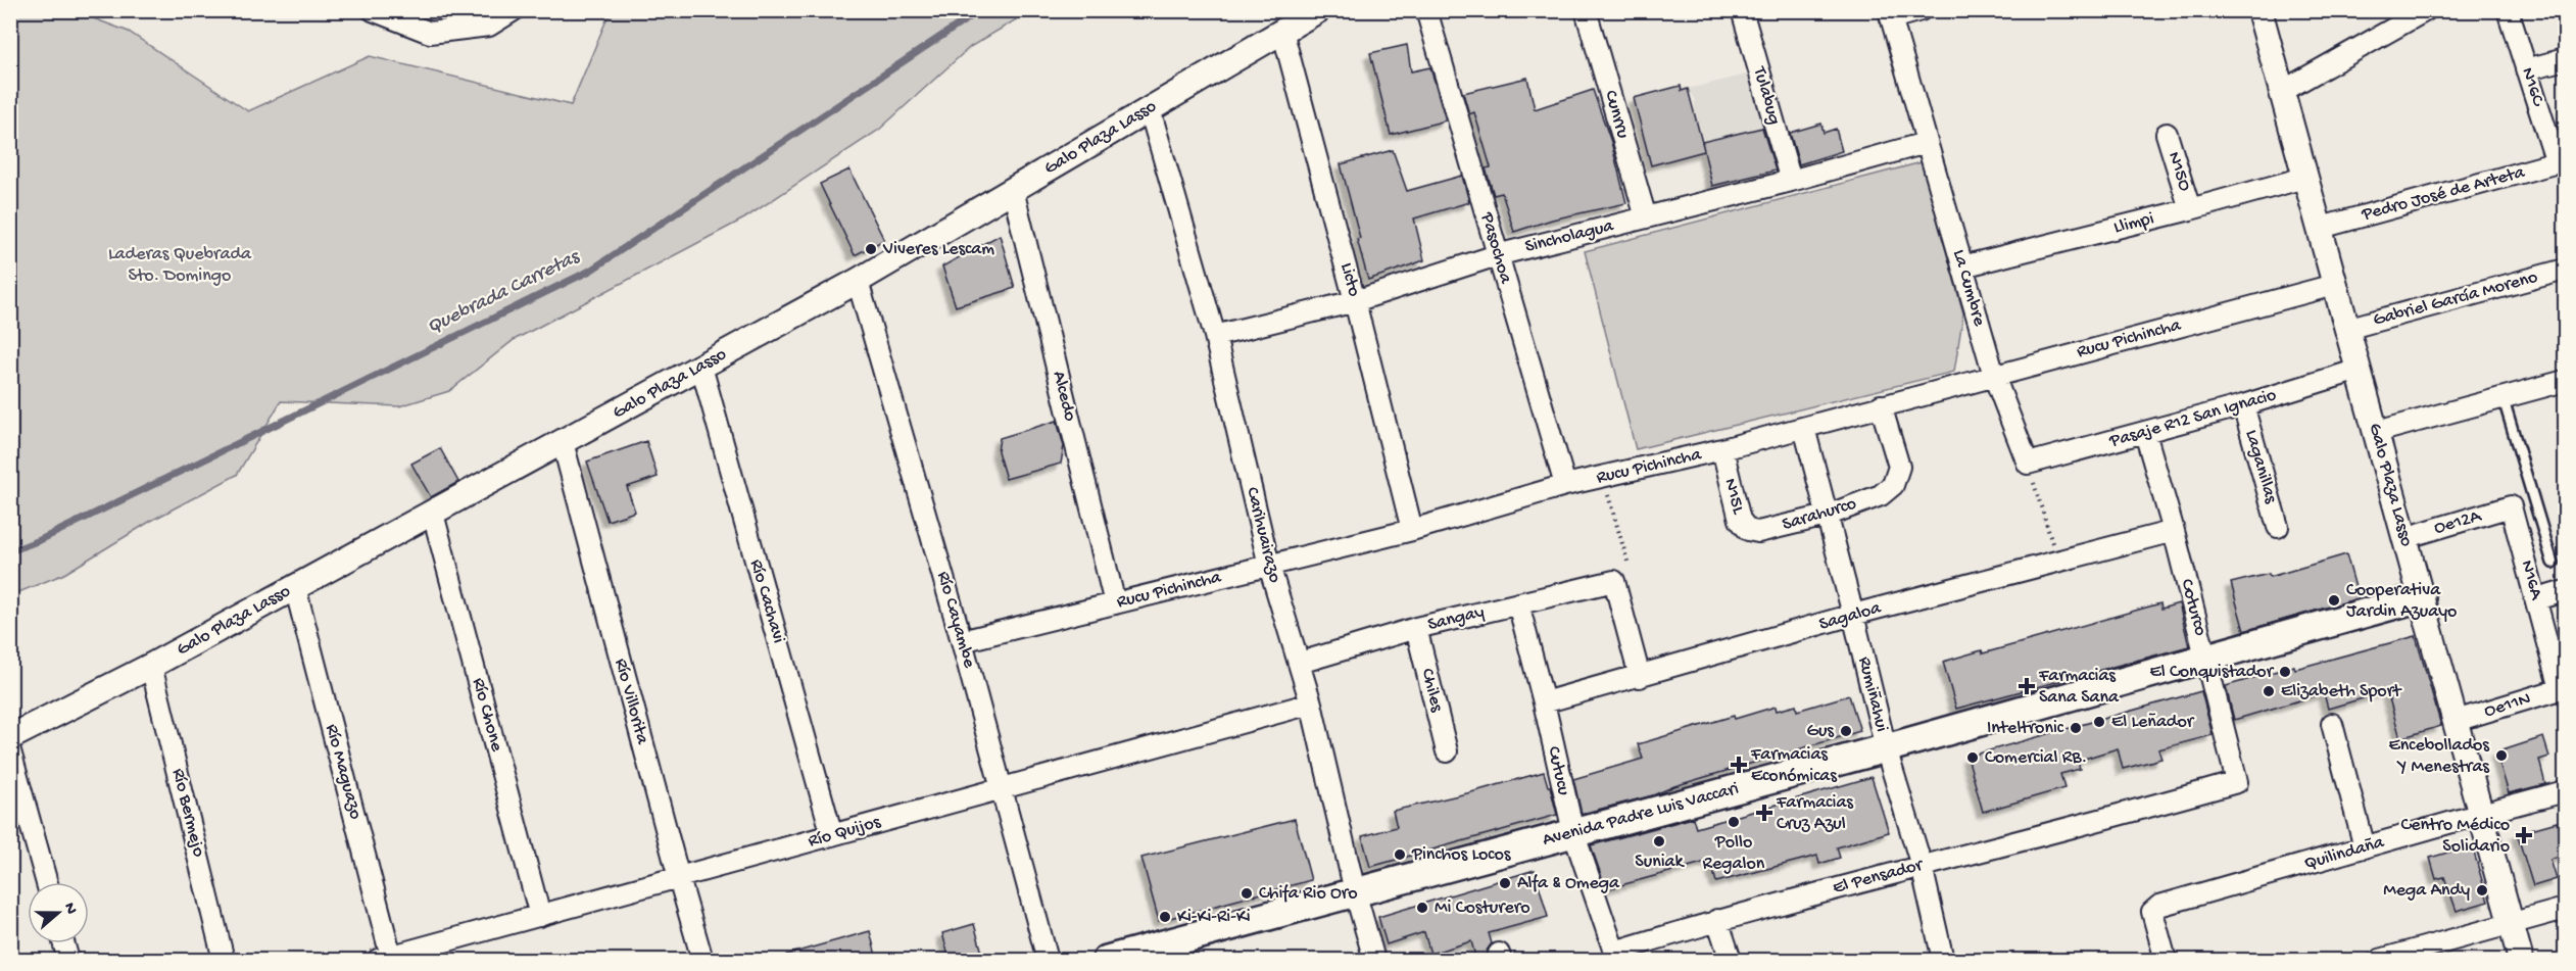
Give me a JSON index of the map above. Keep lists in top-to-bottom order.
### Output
{
  "streets": {
    "main road": ["Avenida Padre Luis Vaccari"],
    "street": [
      "N16C",
      "Tulabug",
      "Cunrru",
      "Galo Plaza Lasso",
      "N15O",
      "Pedro José de Arteta",
      "Llimpi",
      "Sincholagua",
      "Pasochoa",
      "Licto",
      "La Cumbre",
      "Gabriel García Moreno",
      "Rucu Pichincha",
      "Alcedo",
      "Pasaje R12 San Ignacio",
      "Laganillas",
      "N15L",
      "Sarahurco",
      "Oe12A",
      "Carihuairazo",
      "N16A",
      "Río Cachavi",
      "Coturco",
      "Sagaloa",
      "Sangay",
      "Río Cayambe",
      "Chiles",
      "Rumiñahui",
      "Río Villorita",
      "Oe11N",
      "Río Chone",
      "Cutucu",
      "Río Maguazo",
      "Río Bermejo",
      "Río Quijos",
      "Quilindaña",
      "El Pensador"
    ]
  },
  "crossings": [
    ["N16C", "Pedro José de Arteta"],
    ["Tulabug", "Sincholagua"],
    ["Cunrru", "Sincholagua"],
    ["Galo Plaza Lasso", "Pedro José de Arteta"],
    ["Galo Plaza Lasso", "Llimpi"],
    ["Galo Plaza Lasso", "Licto"],
    ["Galo Plaza Lasso", "Gabriel García Moreno"],
    ["Galo Plaza Lasso", "Rucu Pichincha"],
    ["Galo Plaza Lasso", "Alcedo"],
    ["Galo Plaza Lasso", "Pasaje R12 San Ignacio"],
    ["Galo Plaza Lasso", "Oe12A"],
    ["Galo Plaza Lasso", "Carihuairazo"],
    ["Galo Plaza Lasso", "Río Cachavi"],
    ["Galo Plaza Lasso", "Río Cayambe"],
    ["Galo Plaza Lasso", "Río Villorita"],
    ["Galo Plaza Lasso", "Oe11N"],
    ["Galo Plaza Lasso", "Río Chone"],
    ["Galo Plaza Lasso", "Río Maguazo"],
    ["Galo Plaza Lasso", "Río Bermejo"],
    ["Galo Plaza Lasso", "Avenida Padre Luis Vaccari"],
    ["Galo Plaza Lasso", "Quilindaña"],
    ["N15O", "Llimpi"],
    ["Llimpi", "La Cumbre"],
    ["Sincholagua", "Pasochoa"],
    ["Sincholagua", "Licto"],
    ["Sincholagua", "La Cumbre"],
    ["Sincholagua", "Carihuairazo"],
    ["Pasochoa", "Rucu Pichincha"],
    ["Licto", "Rucu Pichincha"],
    ["La Cumbre", "Rucu Pichincha"],
    ["La Cumbre", "Pasaje R12 San Ignacio"],
    ["Rucu Pichincha", "Alcedo"],
    ["Rucu Pichincha", "N15L"],
    ["Rucu Pichincha", "Sarahurco"],
    ["Rucu Pichincha", "Carihuairazo"],
    ["Rucu Pichincha", "Río Cayambe"],
    ["Rucu Pichincha", "Rumiñahui"],
    ["Pasaje R12 San Ignacio", "Laganillas"],
    ["Pasaje R12 San Ignacio", "Coturco"],
    ["N15L", "Sarahurco"],
    ["Sarahurco", "Rumiñahui"],
    ["Oe12A", "N16A"],
    ["Carihuairazo", "Sangay"],
    ["Carihuairazo", "Avenida Padre Luis Vaccari"],
    ["Carihuairazo", "Río Quijos"],
    ["N16A", "Oe11N"],
    ["Río Cachavi", "Río Quijos"],
    ["Coturco", "Sagaloa"],
    ["Coturco", "Avenida Padre Luis Vaccari"],
    ["Coturco", "El Pensador"],
    ["Sagaloa", "Rumiñahui"],
    ["Sagaloa", "Cutucu"],
    ["Sangay", "Chiles"],
    ["Sangay", "Cutucu"],
    ["Río Cayambe", "Río Quijos"],
    ["Rumiñahui", "Avenida Padre Luis Vaccari"],
    ["Rumiñahui", "El Pensador"],
    ["Río Villorita", "Río Quijos"],
    ["Río Chone", "Río Quijos"],
    ["Cutucu", "Avenida Padre Luis Vaccari"],
    ["Cutucu", "El Pensador"],
    ["Río Maguazo", "Río Quijos"],
    ["Avenida Padre Luis Vaccari", "El Pensador"]
  ],
  "water": ["Quebrada Carretas"],
  "parks": ["Laderas Quebrada Sto. Domingo"],
  "places": {
    "other": [
      "Viveres Lescam",
      "Cooperativa Jardin Azuayo",
      "El Conquistador",
      "Elizabeth Sport",
      "El Leñador",
      "Inteltronic",
      "Gus",
      "Encebollados Y Menestras",
      "Comercial RB.",
      "Pollo Regalon",
      "Suniak",
      "Pinchos Locos",
      "Alfa & Omega",
      "Mega Andy",
      "Chifa Rio Oro",
      "Mi Costurero",
      "Ki-Ki-Ri-Ki"
    ],
    "health": [
      "Farmacias Sana Sana",
      "Farmacias Económicas",
      "Farmacias Cruz Azul",
      "Centro Médico Solidario"
    ]
  },
  "north": "right"
}
